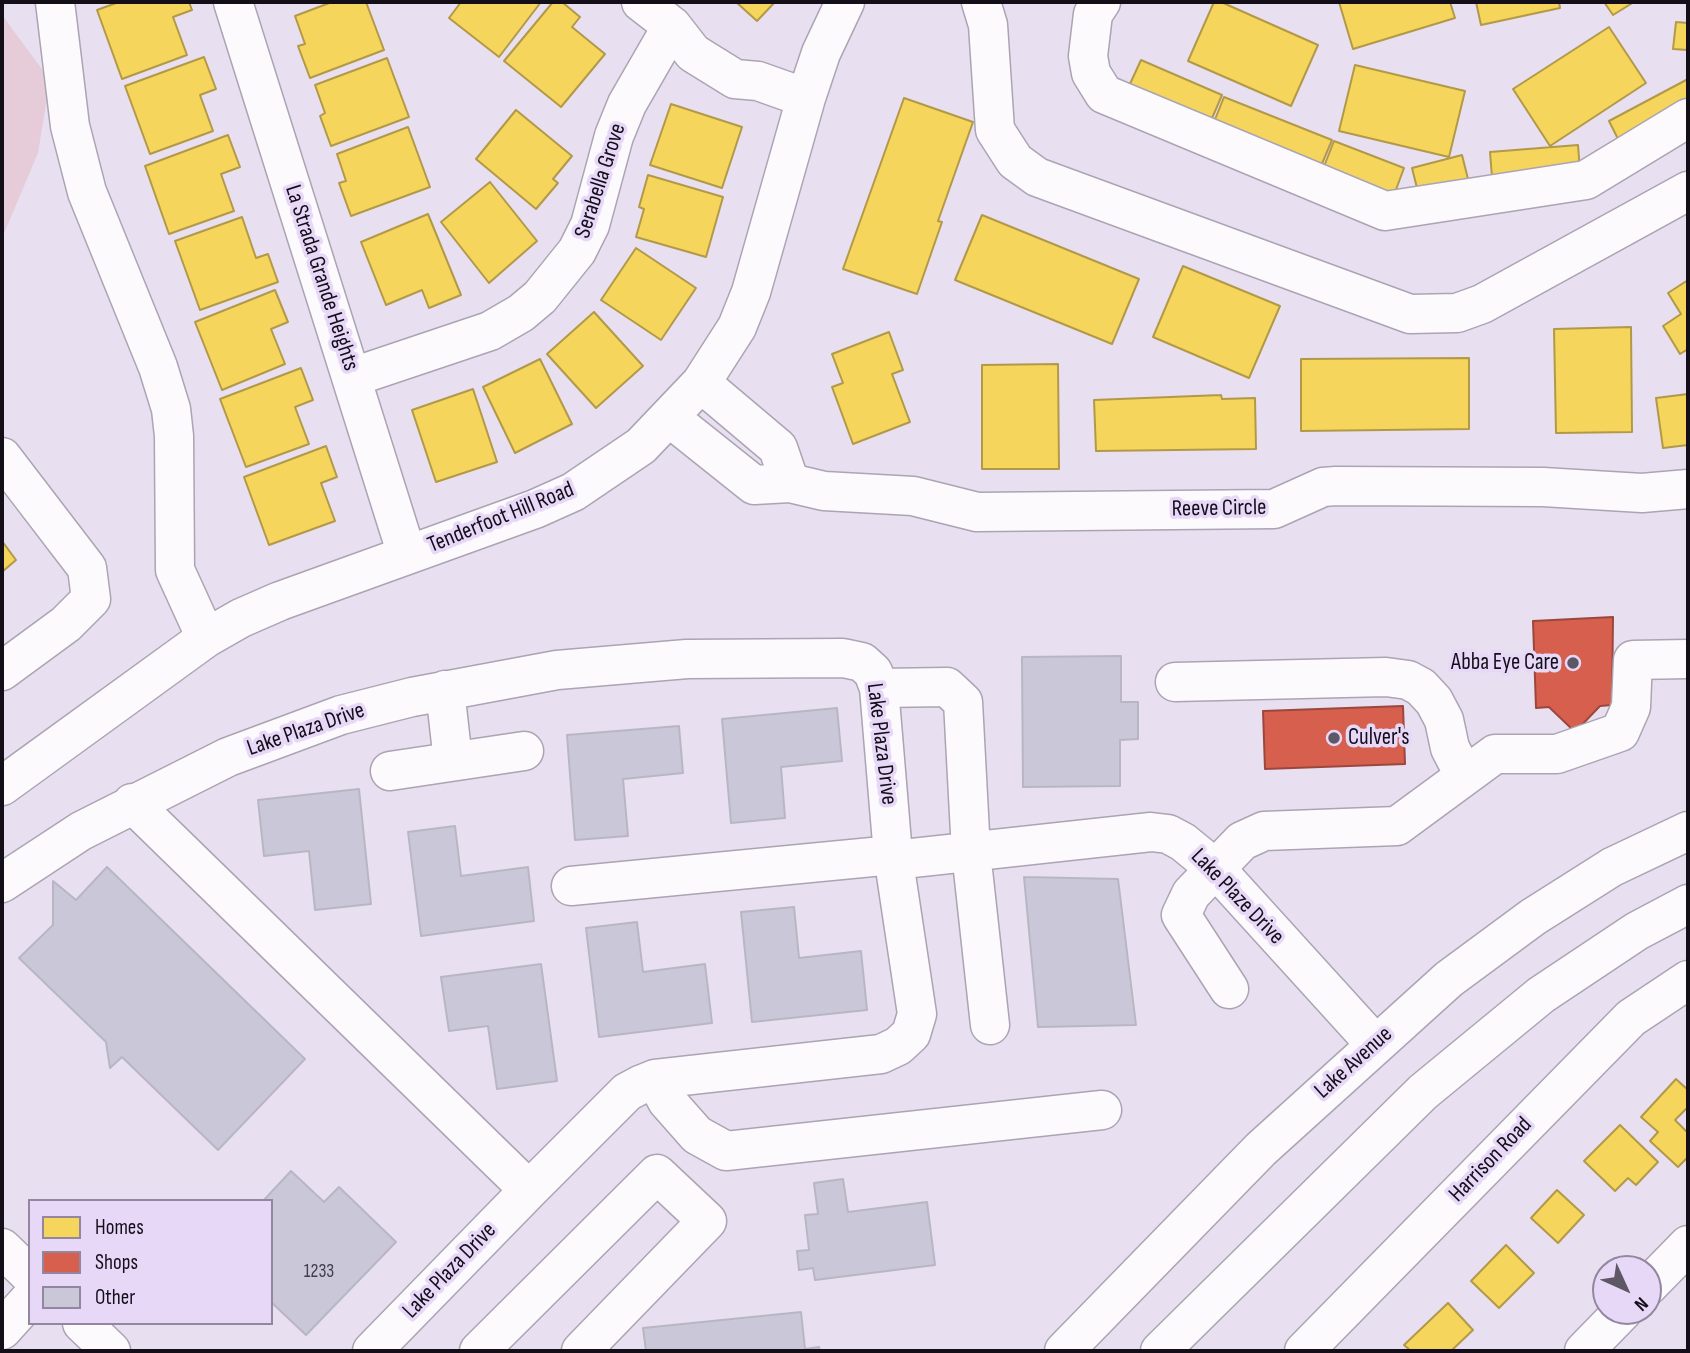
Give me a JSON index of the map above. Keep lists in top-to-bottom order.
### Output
{
  "streets": {
    "street": [
      "Serabella Grove",
      "La Strada Grande Heights",
      "Reeve Circle",
      "Tenderfoot Hill Road",
      "Lake Plaza Drive",
      "Lake Plaze Drive",
      "Lake Avenue",
      "Harrison Road"
    ]
  },
  "crossings": [
    ["Serabella Grove", "La Strada Grande Heights"],
    ["La Strada Grande Heights", "Tenderfoot Hill Road"],
    ["Reeve Circle", "Tenderfoot Hill Road"],
    ["Lake Plaza Drive", "Lake Plaze Drive"],
    ["Lake Plaze Drive", "Lake Avenue"]
  ],
  "places": ["Abba Eye Care", "Culver's"],
  "house_numbers": ["1233"],
  "legend": ["Homes", "Shops", "Other"],
  "north": "bottom right"
}
